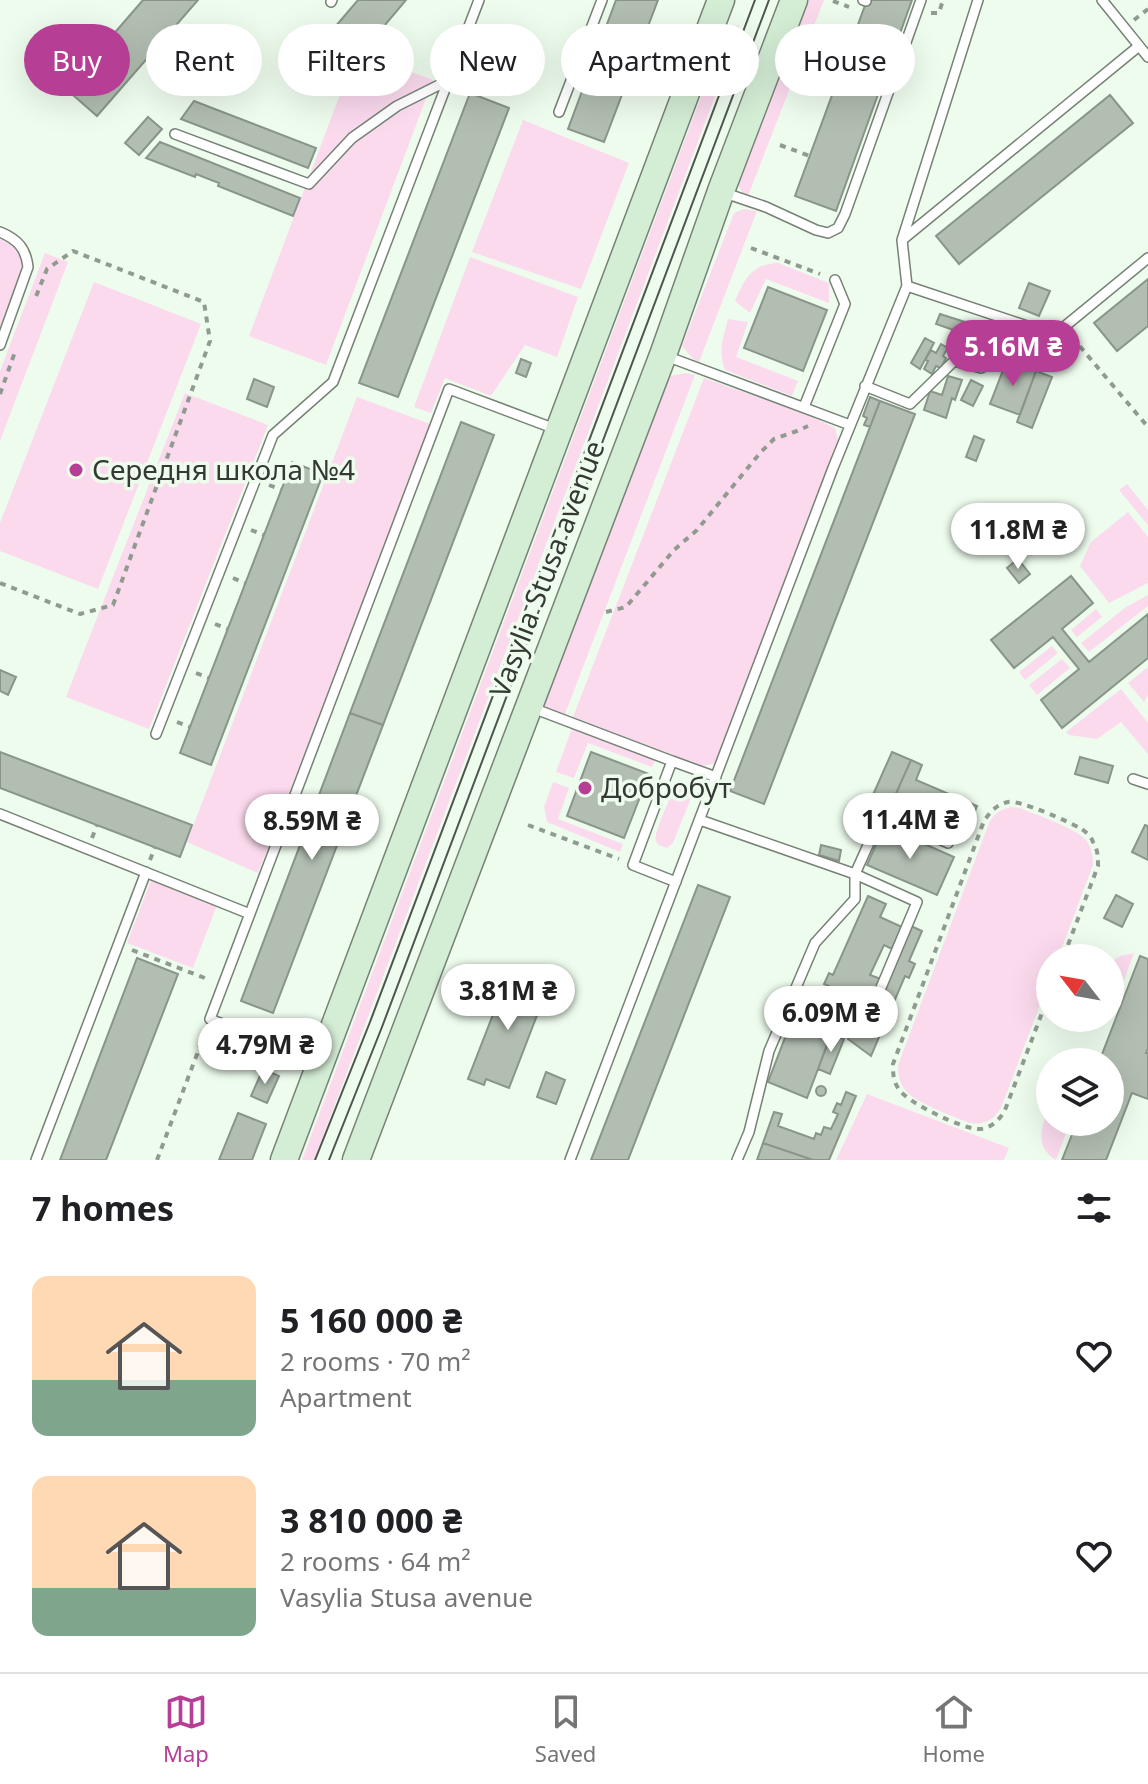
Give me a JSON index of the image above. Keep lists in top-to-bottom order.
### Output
{
  "streets": {
    "street": ["Vasylia Stusa avenue"]
  },
  "places": ["Середня школа №4", "Добробут"],
  "north": "top left",
  "page": {
    "chip": [
      "Buy",
      "Rent",
      "Filters",
      "New",
      "Apartment",
      "House"
    ],
    "price": [
      "5.16M ₴",
      "11.8M ₴",
      "11.4M ₴",
      "8.59M ₴",
      "3.81M ₴",
      "6.09M ₴",
      "4.79M ₴"
    ],
    "heading": "7 homes",
    "list": [
      {
        "name": "5 160 000 ₴",
        "note": "2 rooms · 70 m² · Apartment"
      },
      {
        "name": "3 810 000 ₴",
        "note": "2 rooms · 64 m² · Vasylia Stusa avenue"
      }
    ],
    "tabs": ["Map", "Saved", "Home"]
  }
}
